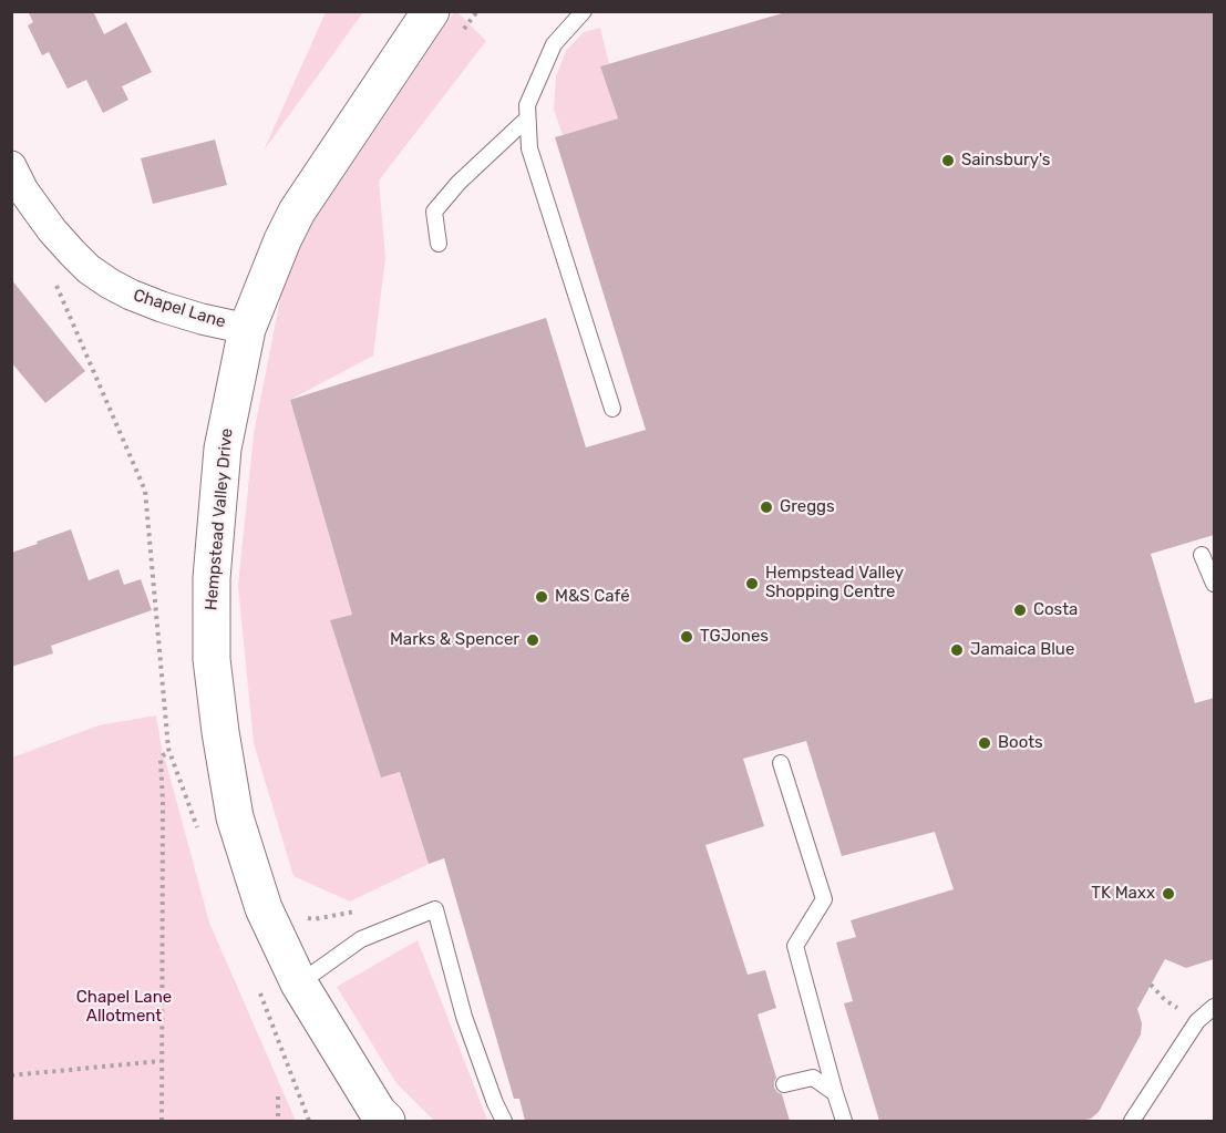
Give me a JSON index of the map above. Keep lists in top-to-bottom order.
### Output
{
  "streets": {
    "street": ["Chapel Lane", "Hempstead Valley Drive"]
  },
  "crossings": [
    ["Chapel Lane", "Hempstead Valley Drive"]
  ],
  "parks": ["Chapel Lane Allotment"],
  "places": [
    "Sainsbury's",
    "Greggs",
    "Hempstead Valley Shopping Centre",
    "M&S Café",
    "Costa",
    "TGJones",
    "Marks & Spencer",
    "Jamaica Blue",
    "Boots",
    "TK Maxx"
  ]
}
